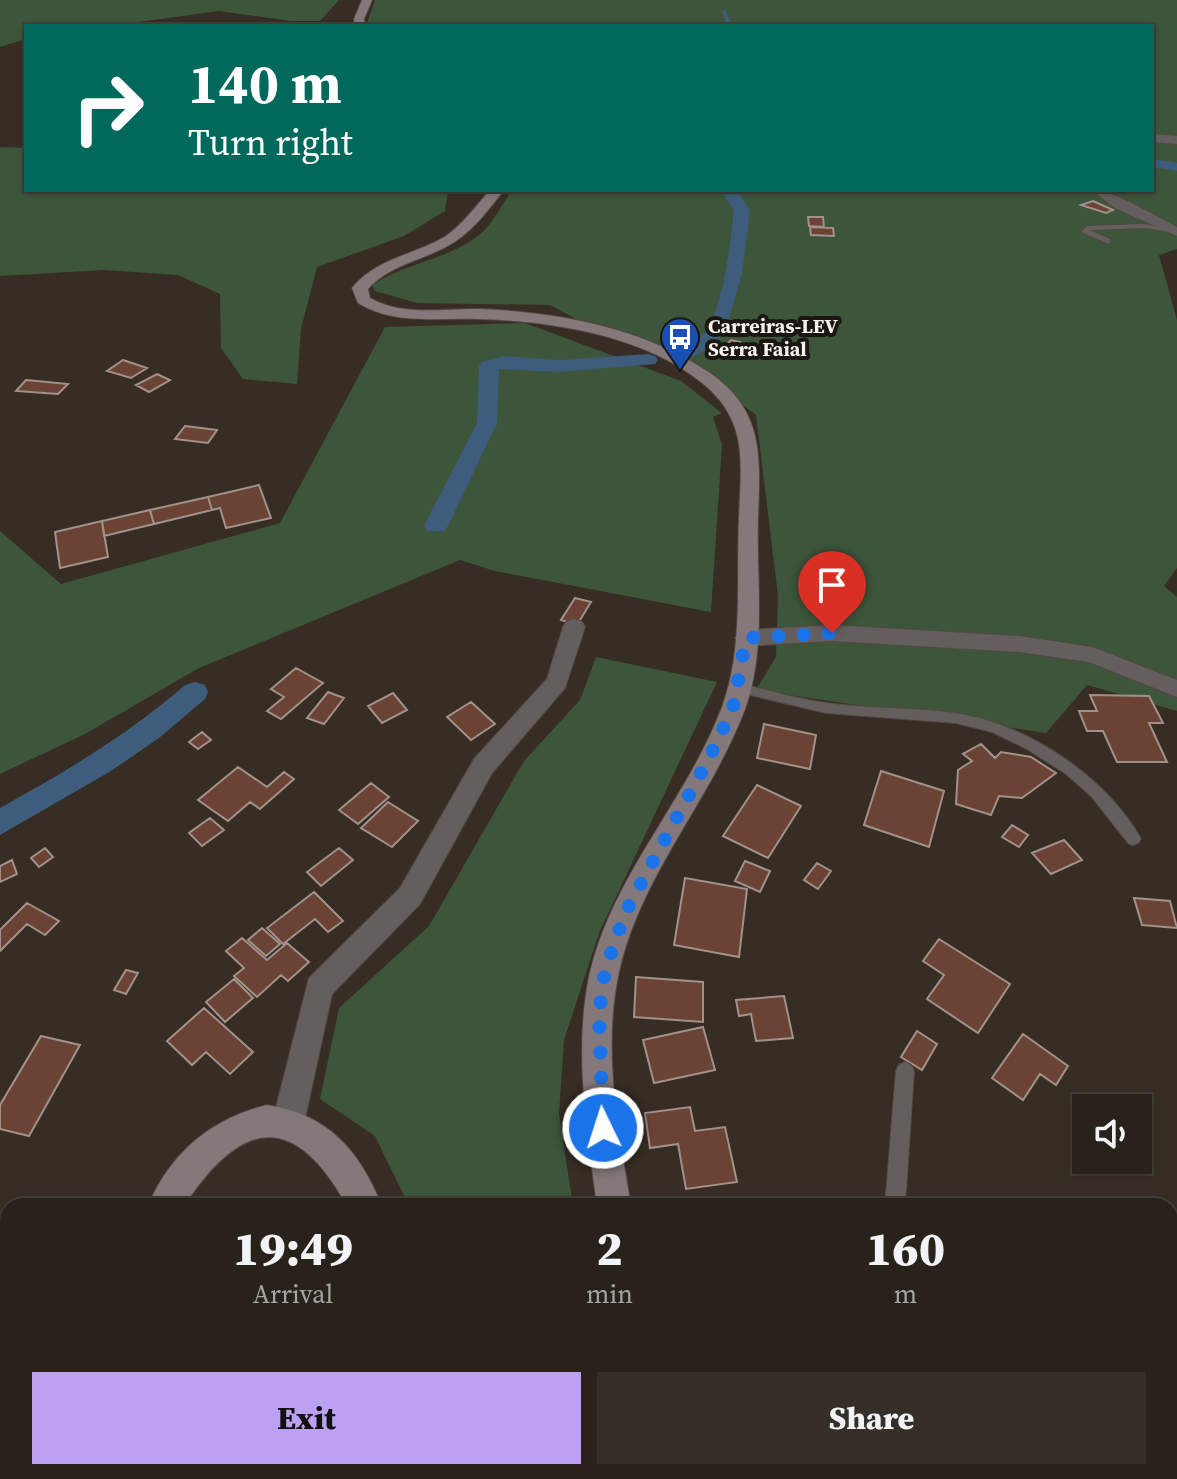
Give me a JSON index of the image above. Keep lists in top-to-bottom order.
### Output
{
  "places": {
    "bus stop": ["Carreiras-LEV Serra Faial"]
  },
  "page": {
    "turn": ["140 m", "Turn right"],
    "eta": [
      "19:49",
      "Arrival",
      "2",
      "min",
      "160",
      "m"
    ],
    "buttons": ["Exit", "Share"]
  }
}
